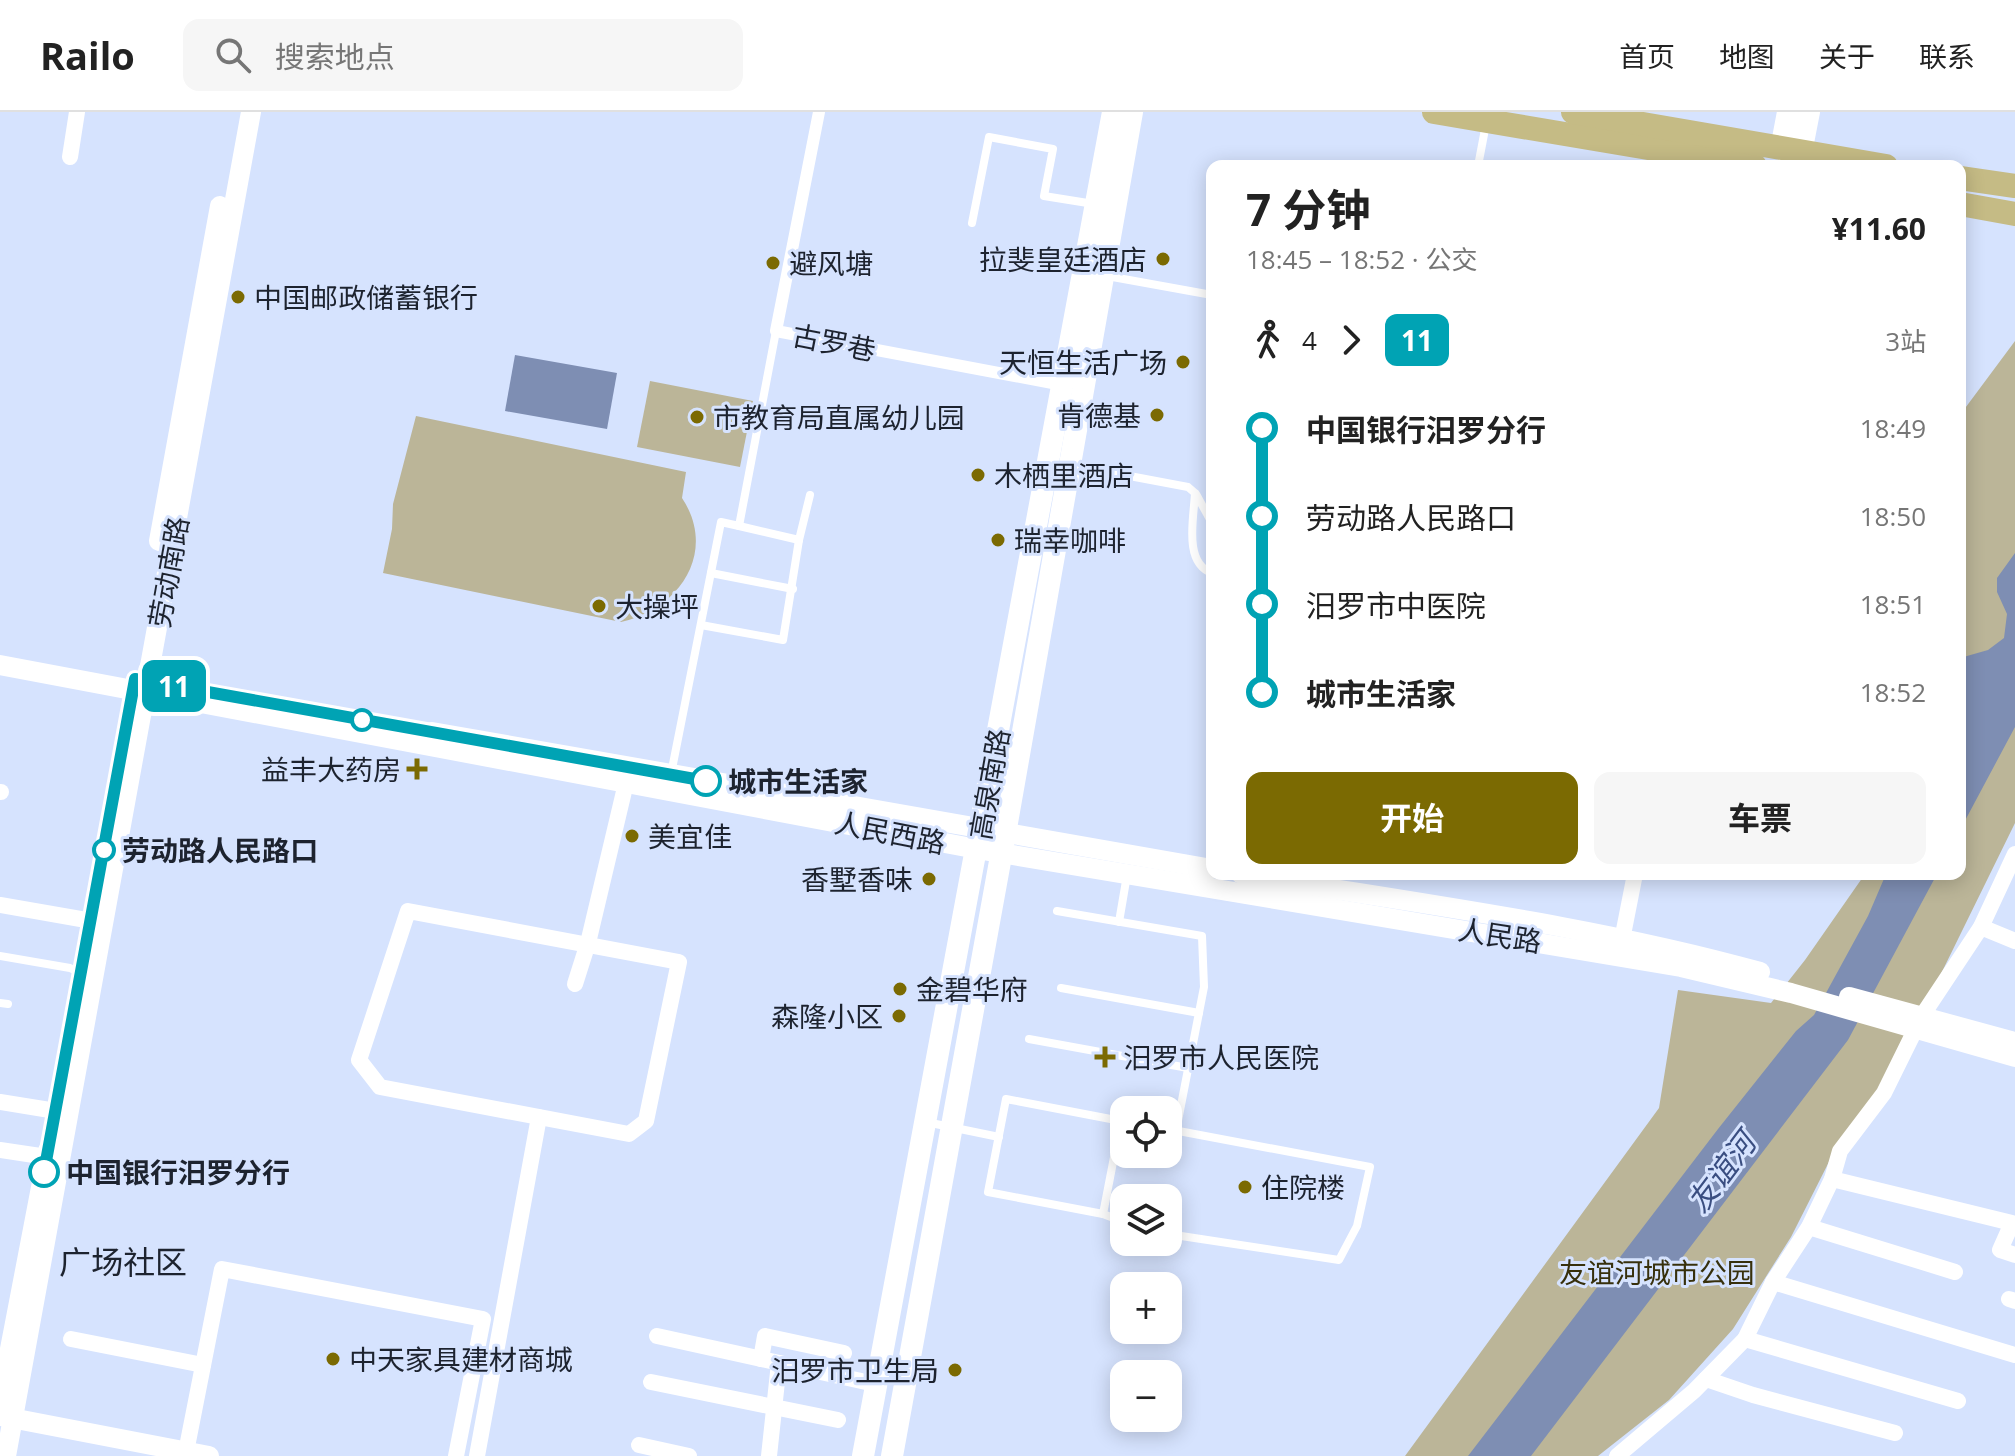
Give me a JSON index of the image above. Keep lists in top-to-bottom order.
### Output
{
  "streets": {
    "main road": ["高泉南路"],
    "street": [
      "古罗巷",
      "劳动南路",
      "人民西路",
      "人民路"
    ]
  },
  "crossings": [
    ["古罗巷", "高泉南路"],
    ["劳动南路", "人民西路"],
    ["高泉南路", "人民西路"],
    ["高泉南路", "人民路"],
    ["人民西路", "人民路"]
  ],
  "districts": ["广场社区"],
  "water": ["友谊河"],
  "parks": ["友谊河城市公园"],
  "places": {
    "other": [
      "拉斐皇廷酒店",
      "避风塘",
      "中国邮政储蓄银行",
      "天恒生活广场",
      "肯德基",
      "市教育局直属幼儿园",
      "木栖里酒店",
      "瑞幸咖啡",
      "大操坪",
      "城市生活家",
      "美宜佳",
      "劳动路人民路口",
      "香墅香味",
      "金碧华府",
      "森隆小区",
      "中国银行汨罗分行",
      "住院楼",
      "中天家具建材商城",
      "汨罗市卫生局"
    ],
    "health": ["益丰大药房", "汨罗市人民医院"]
  },
  "lines": ["bus line 11"],
  "page": {
    "header": "Railo",
    "search": "搜索地点",
    "nav": [
      "首页",
      "地图",
      "关于",
      "联系"
    ],
    "on_map": "11",
    "heading": ["7 分钟", "18:45 – 18:52 · 公交", "¥11.60"],
    "legs": ["4", "11", "3站"],
    "list": [
      {
        "name": "中国银行汨罗分行",
        "value": "18:49"
      },
      {
        "name": "劳动路人民路口",
        "value": "18:50"
      },
      {
        "name": "汨罗市中医院",
        "value": "18:51"
      },
      {
        "name": "城市生活家",
        "value": "18:52"
      }
    ],
    "buttons": ["开始", "车票"],
    "map_buttons": ["+", "−"]
  }
}
